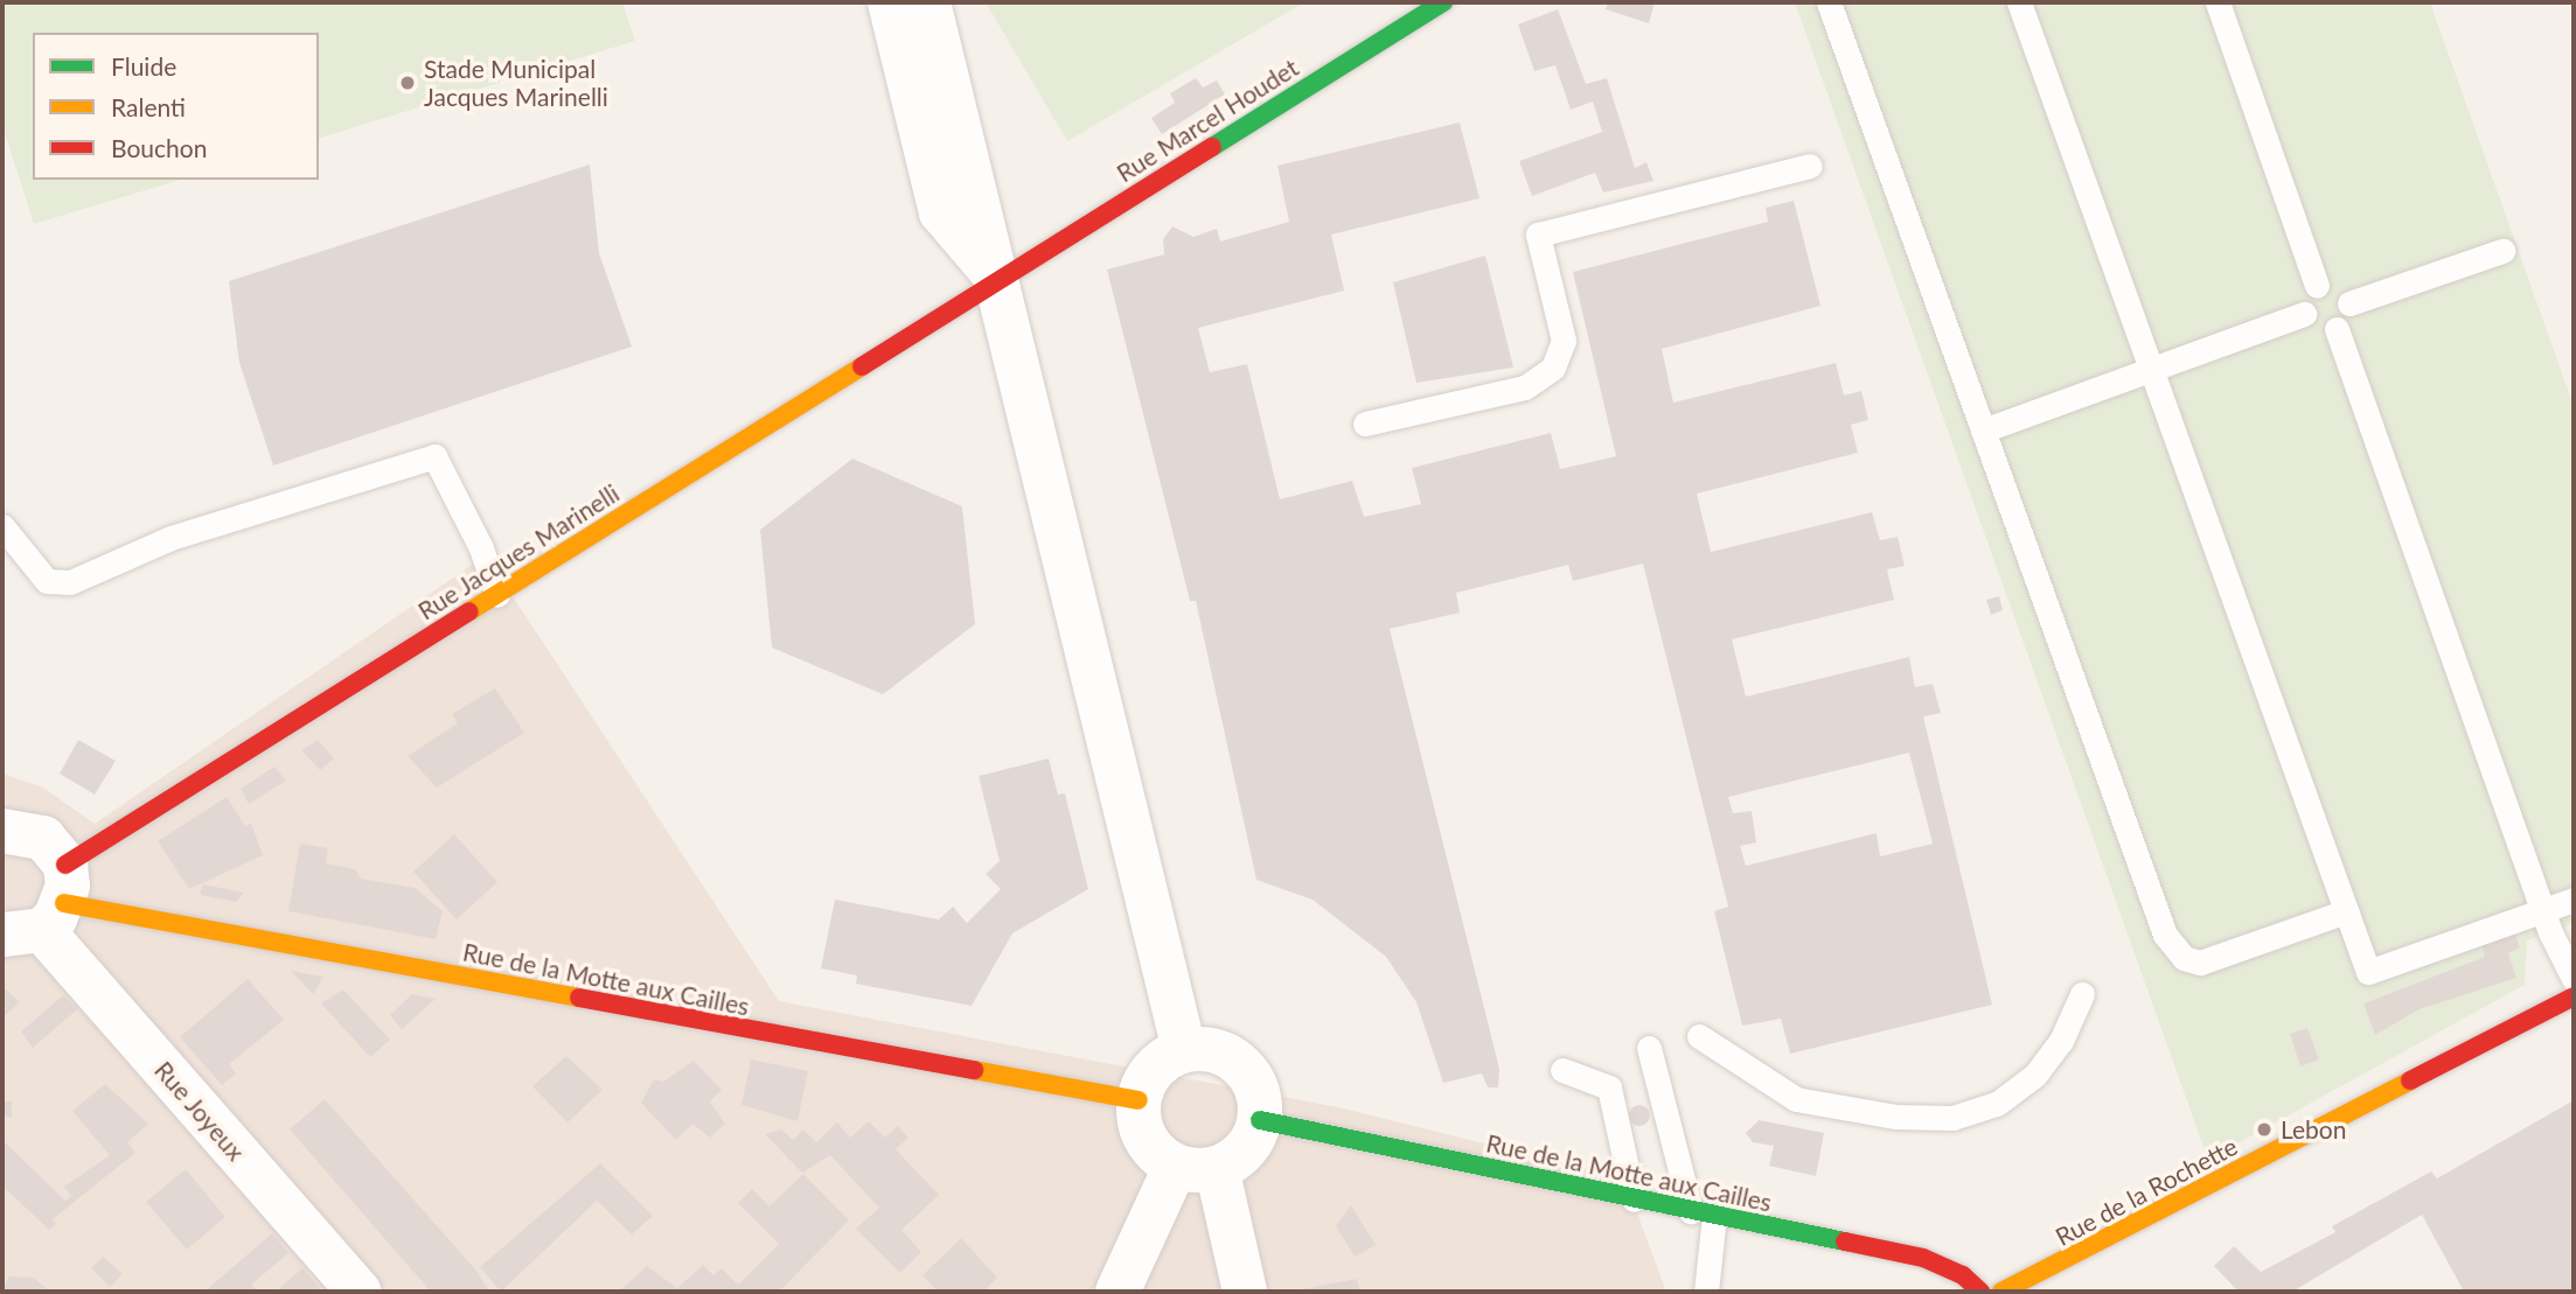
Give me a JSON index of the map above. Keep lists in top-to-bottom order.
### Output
{
  "streets": {
    "street": [
      "Rue Marcel Houdet",
      "Rue Jacques Marinelli",
      "Rue de la Motte aux Cailles",
      "Rue Joyeux",
      "Rue de la Rochette"
    ]
  },
  "crossings": [
    ["Rue Marcel Houdet", "Rue Jacques Marinelli"],
    ["Rue Jacques Marinelli", "Rue de la Motte aux Cailles"],
    ["Rue Jacques Marinelli", "Rue Joyeux"],
    ["Rue de la Motte aux Cailles", "Rue Joyeux"]
  ],
  "places": ["Stade Municipal Jacques Marinelli", "Lebon"],
  "legend": ["Fluide", "Ralenti", "Bouchon"]
}
